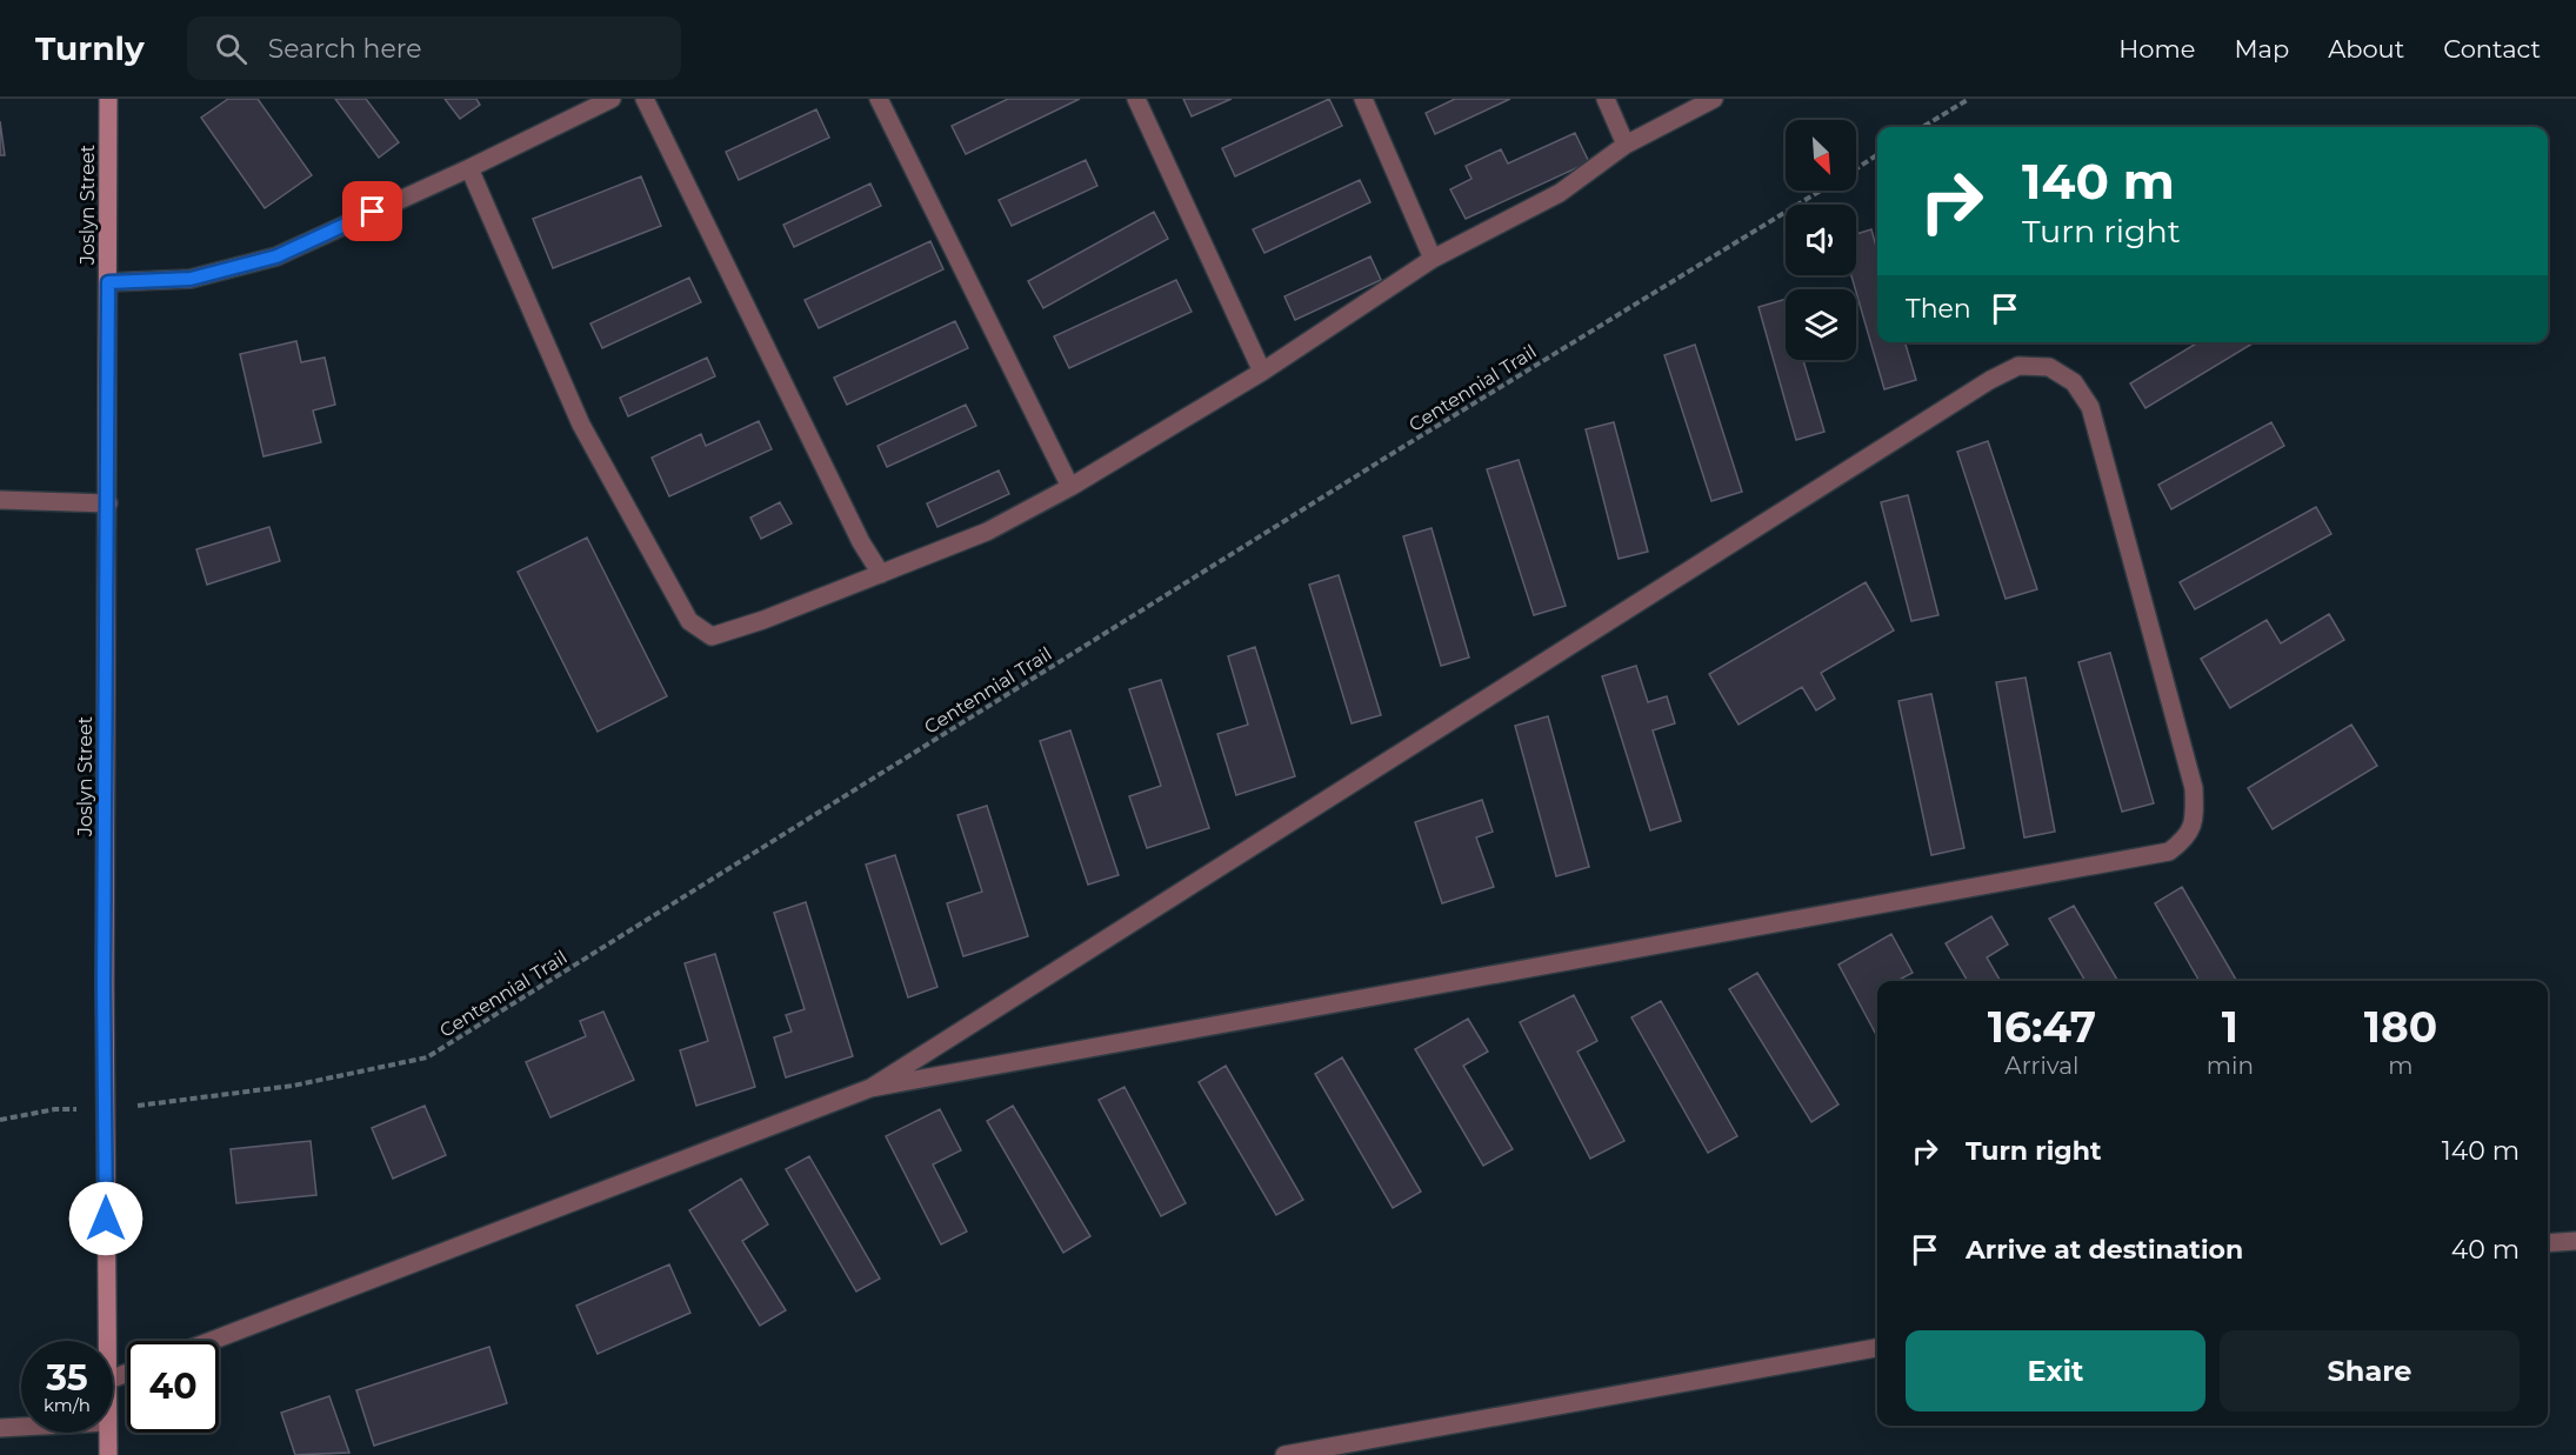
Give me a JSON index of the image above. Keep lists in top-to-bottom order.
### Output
{
  "streets": {
    "street": ["Joslyn Street"],
    "path": ["Centennial Trail"]
  },
  "crossings": [
    ["Joslyn Street", "Centennial Trail"]
  ],
  "north": "bottom right",
  "page": {
    "header": "Turnly",
    "search": "Search here",
    "nav": [
      "Home",
      "Map",
      "About",
      "Contact"
    ],
    "turn": ["140 m", "Turn right"],
    "then": "Then",
    "eta": [
      "16:47",
      "Arrival",
      "1",
      "min",
      "180",
      "m"
    ],
    "list": [
      {
        "name": "Turn right",
        "value": "140 m"
      },
      {
        "name": "Arrive at destination",
        "value": "40 m"
      }
    ],
    "buttons": ["Exit", "Share"],
    "speed": "35 km/h",
    "limit": "40"
  }
}
